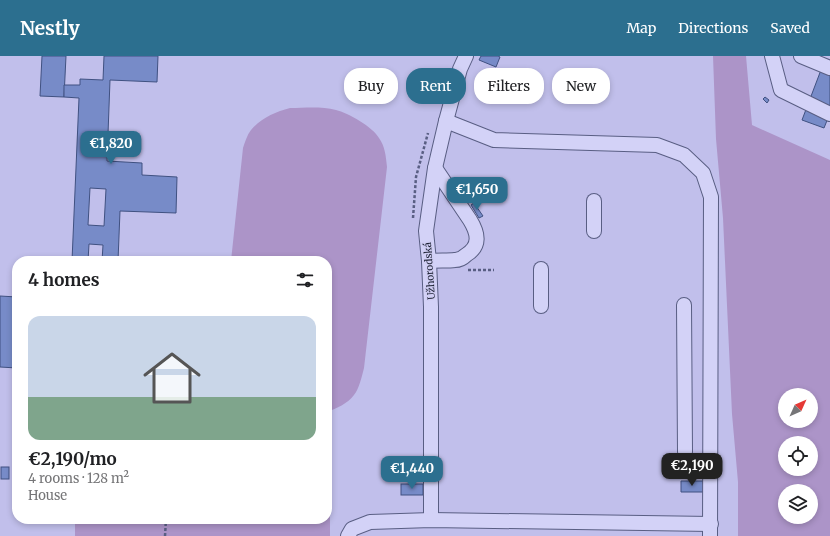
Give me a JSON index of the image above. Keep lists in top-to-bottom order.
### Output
{
  "streets": {
    "lane": ["Užhorodská"]
  },
  "north": "top right",
  "page": {
    "header": "Nestly",
    "nav": ["Map", "Directions", "Saved"],
    "chip": [
      "Buy",
      "Rent",
      "Filters",
      "New"
    ],
    "price": [
      "€1,820",
      "€1,650",
      "€2,190",
      "€1,440"
    ],
    "heading": "4 homes",
    "list": [
      {
        "name": "€2,190/mo",
        "note": "4 rooms · 128 m² · House"
      }
    ]
  }
}
